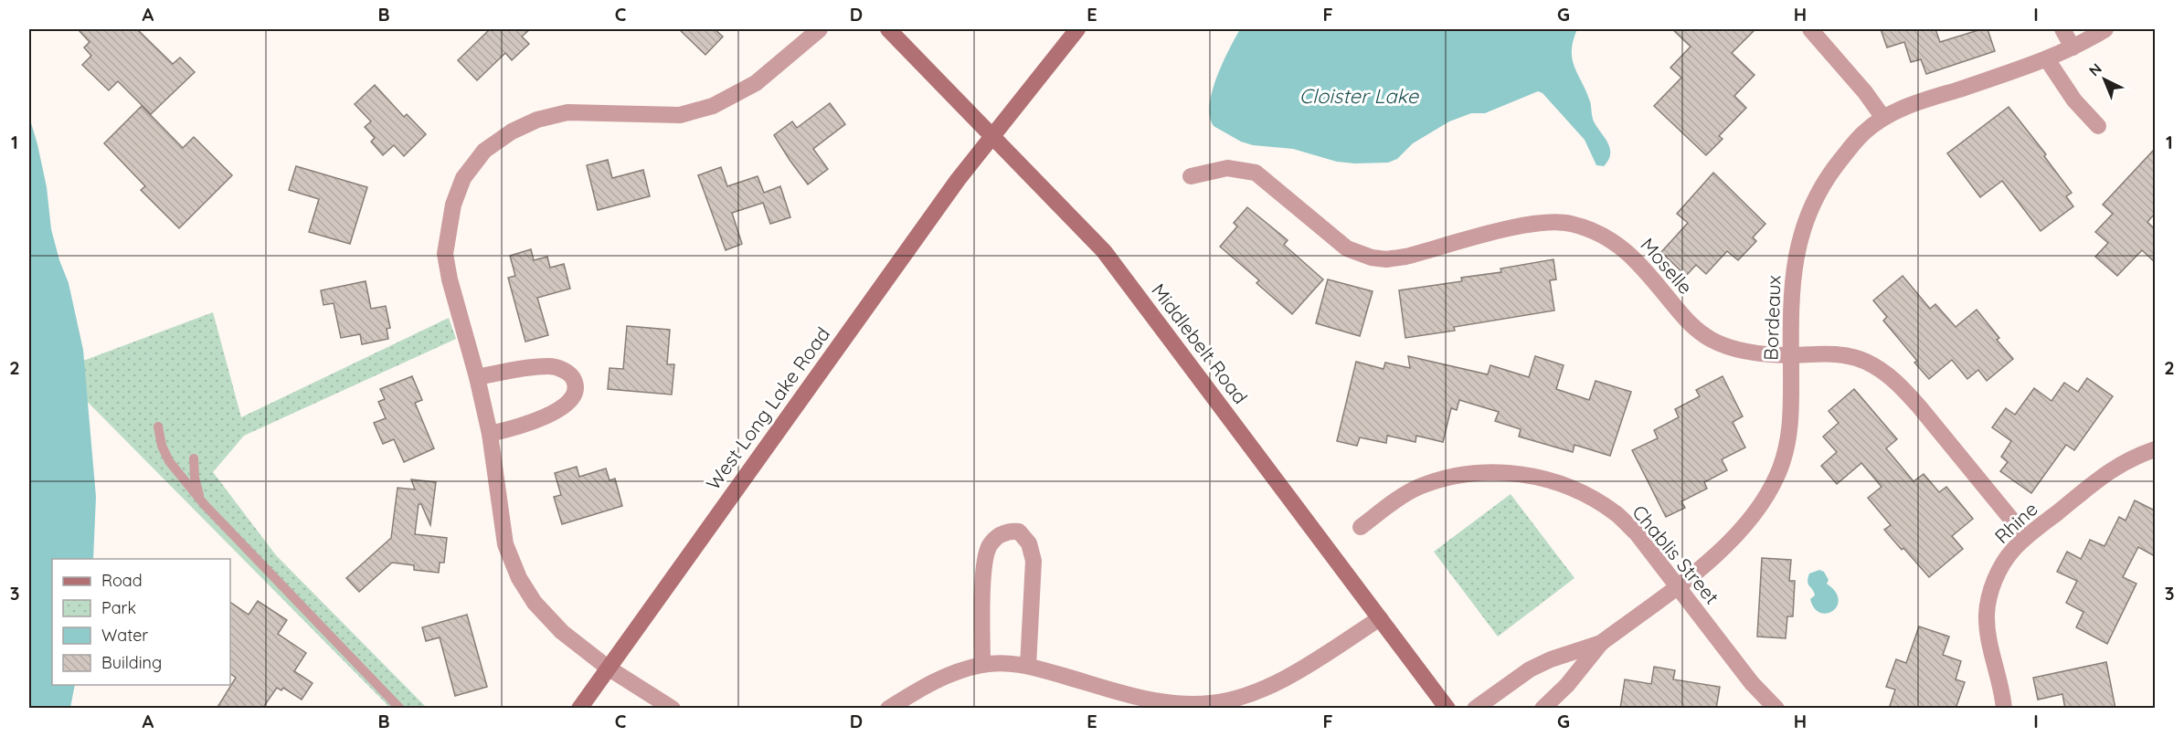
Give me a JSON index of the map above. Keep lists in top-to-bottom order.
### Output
{
  "streets": {
    "street": [
      "Moselle",
      "Bordeaux",
      "Middlebelt Road",
      "West Long Lake Road",
      "Rhine",
      "Chablis Street"
    ]
  },
  "crossings": [
    ["Moselle", "Bordeaux"],
    ["Moselle", "Rhine"],
    ["Bordeaux", "Chablis Street"],
    ["Middlebelt Road", "West Long Lake Road"]
  ],
  "water": ["Cloister Lake"],
  "legend": [
    "Road",
    "Park",
    "Water",
    "Building"
  ],
  "north": "top left",
  "grid": {
    "columns": [
      "A",
      "B",
      "C",
      "D",
      "E",
      "F",
      "G",
      "H",
      "I"
    ],
    "rows": ["1", "2", "3"]
  }
}
